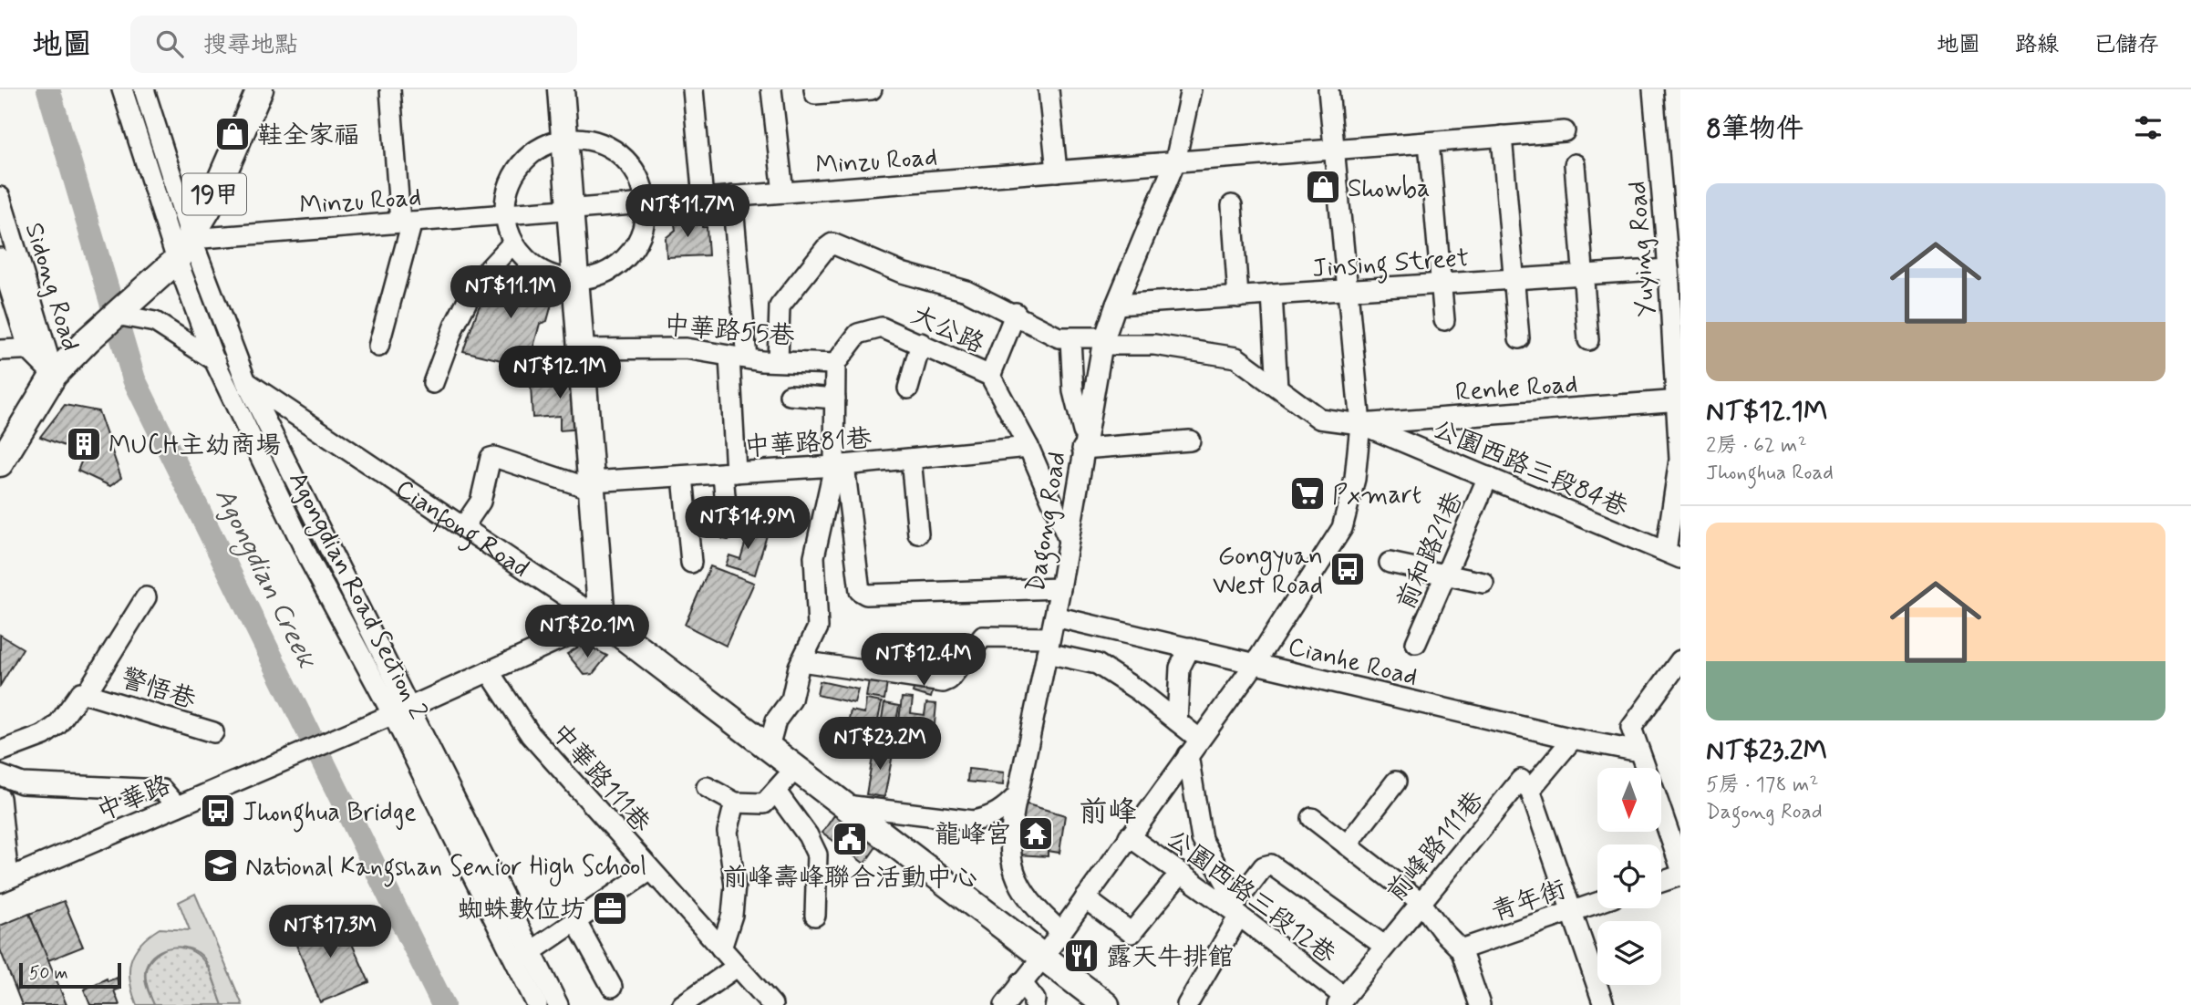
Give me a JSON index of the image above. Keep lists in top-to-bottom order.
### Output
{
  "streets": {
    "main road": ["19甲", "Cianfong Road"],
    "street": [
      "Minzu Road",
      "Yuying Road",
      "Jinsing Street",
      "Sidong Road",
      "大公路",
      "中華路55巷",
      "Renhe Road",
      "中華路81巷",
      "公園西路三段84巷",
      "Dagong Road",
      "前和路21巷",
      "Agongdian Road Section 2",
      "Cianhe Road",
      "警悟巷",
      "中華路111巷",
      "中華路",
      "前峰路111巷",
      "公園西路三段12巷",
      "青年街"
    ]
  },
  "crossings": [
    ["Minzu Road", "19甲"],
    ["Minzu Road", "Dagong Road"],
    ["Minzu Road", "Agongdian Road Section 2"],
    ["19甲", "Sidong Road"],
    ["19甲", "Cianfong Road"],
    ["19甲", "Agongdian Road Section 2"],
    ["Yuying Road", "Jinsing Street"],
    ["Yuying Road", "Renhe Road"],
    ["Yuying Road", "公園西路三段84巷"],
    ["Jinsing Street", "Dagong Road"],
    ["大公路", "中華路55巷"],
    ["大公路", "中華路81巷"],
    ["大公路", "Dagong Road"],
    ["Renhe Road", "公園西路三段84巷"],
    ["公園西路三段84巷", "前和路21巷"],
    ["Dagong Road", "Cianhe Road"],
    ["Cianfong Road", "Agongdian Road Section 2"],
    ["Agongdian Road Section 2", "中華路"],
    ["前峰路111巷", "公園西路三段12巷"]
  ],
  "districts": ["前峰"],
  "water": ["Agongdian Creek"],
  "places": {
    "shop": ["鞋全家福", "Showba"],
    "building": ["MUCH主幼商場"],
    "supermarket": ["Pxmart"],
    "bus stop": ["Gongyuan West Road", "Jhonghua Bridge"],
    "temple": ["龍峰宮"],
    "public building": ["前峰壽峰聯合活動中心"],
    "school or university": ["National Kangshan Senior High School"],
    "office": ["蜘蛛數位坊"],
    "restaurant": ["露天牛排館"]
  },
  "scale_bar": "50 m",
  "north": "bottom",
  "page": {
    "header": "地圖",
    "search": "搜尋地點",
    "nav": ["地圖", "路線", "已儲存"],
    "heading": "8筆物件",
    "list": [
      {
        "name": "NT$12.1M",
        "note": "2房 · 62 m² · Jhonghua Road"
      },
      {
        "name": "NT$23.2M",
        "note": "5房 · 178 m² · Dagong Road"
      }
    ],
    "price": [
      "NT$11.7M",
      "NT$11.1M",
      "NT$12.1M",
      "NT$14.9M",
      "NT$20.1M",
      "NT$12.4M",
      "NT$23.2M",
      "NT$17.3M"
    ],
    "scale": "50 m"
  }
}
